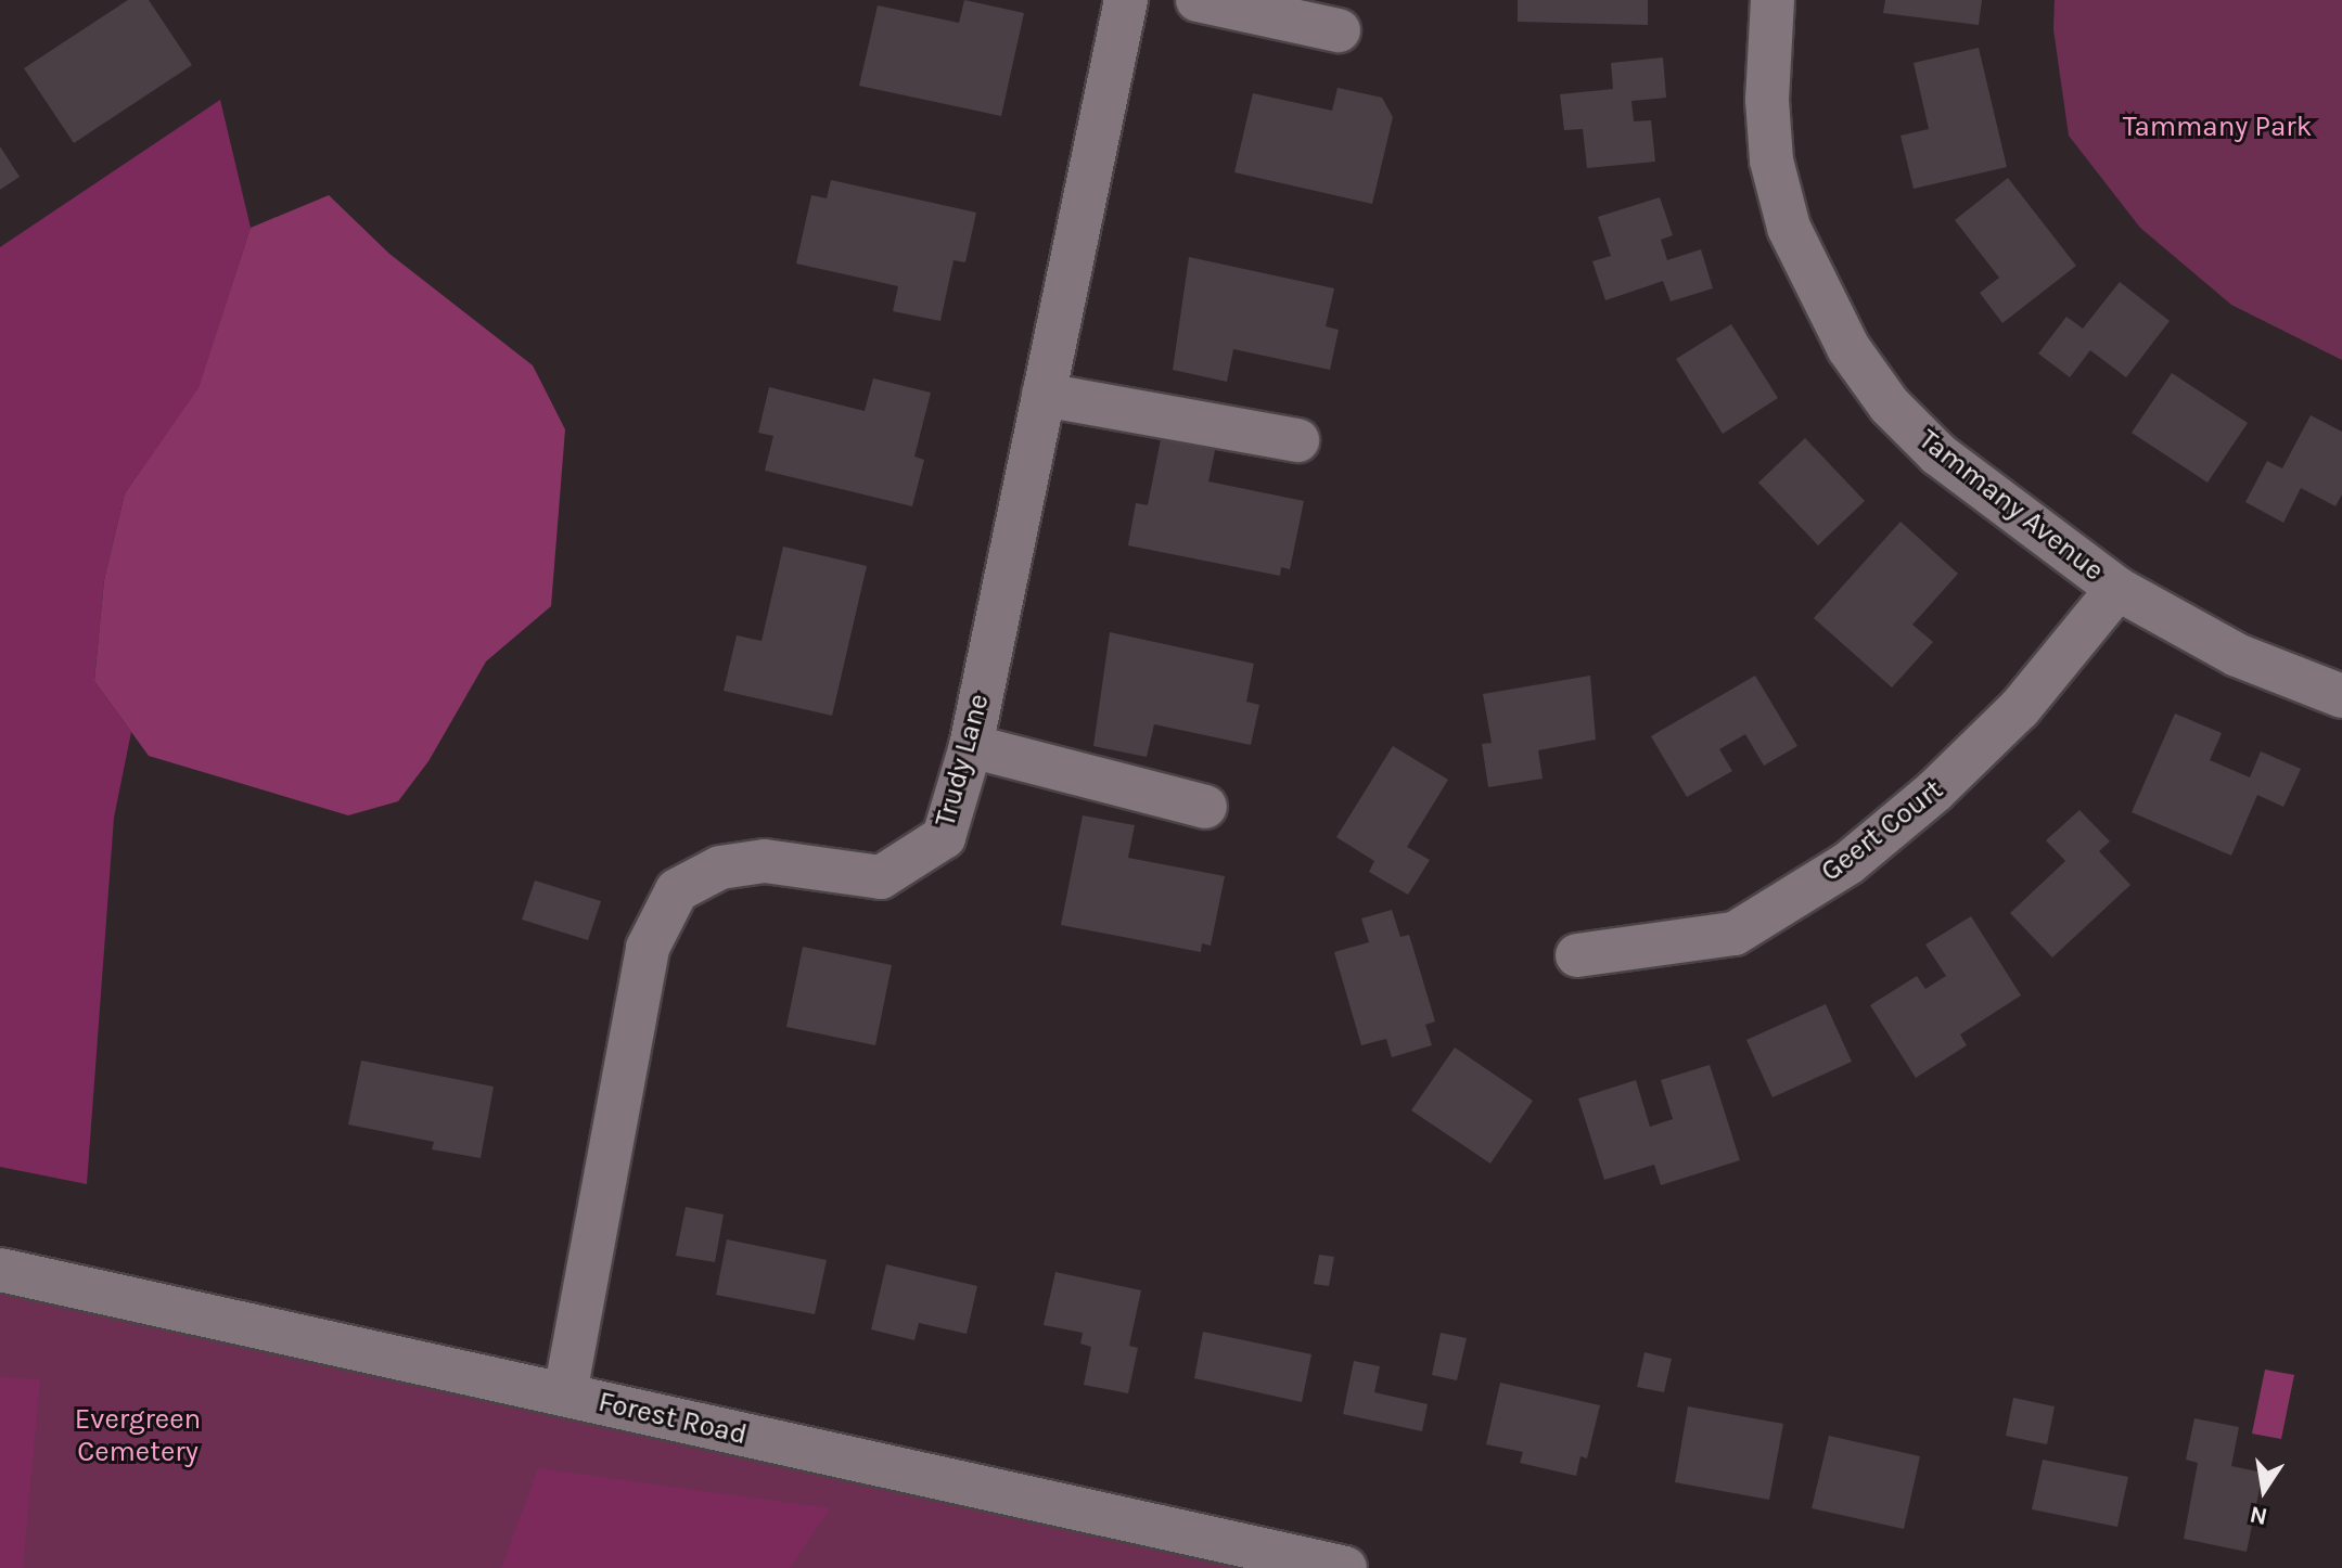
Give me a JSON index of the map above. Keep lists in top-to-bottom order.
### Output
{
  "streets": {
    "street": [
      "Tammany Avenue",
      "Trudy Lane",
      "Geert Court",
      "Forest Road"
    ]
  },
  "crossings": [
    ["Tammany Avenue", "Geert Court"],
    ["Trudy Lane", "Forest Road"]
  ],
  "parks": ["Tammany Park", "Evergreen Cemetery"],
  "north": "bottom"
}
